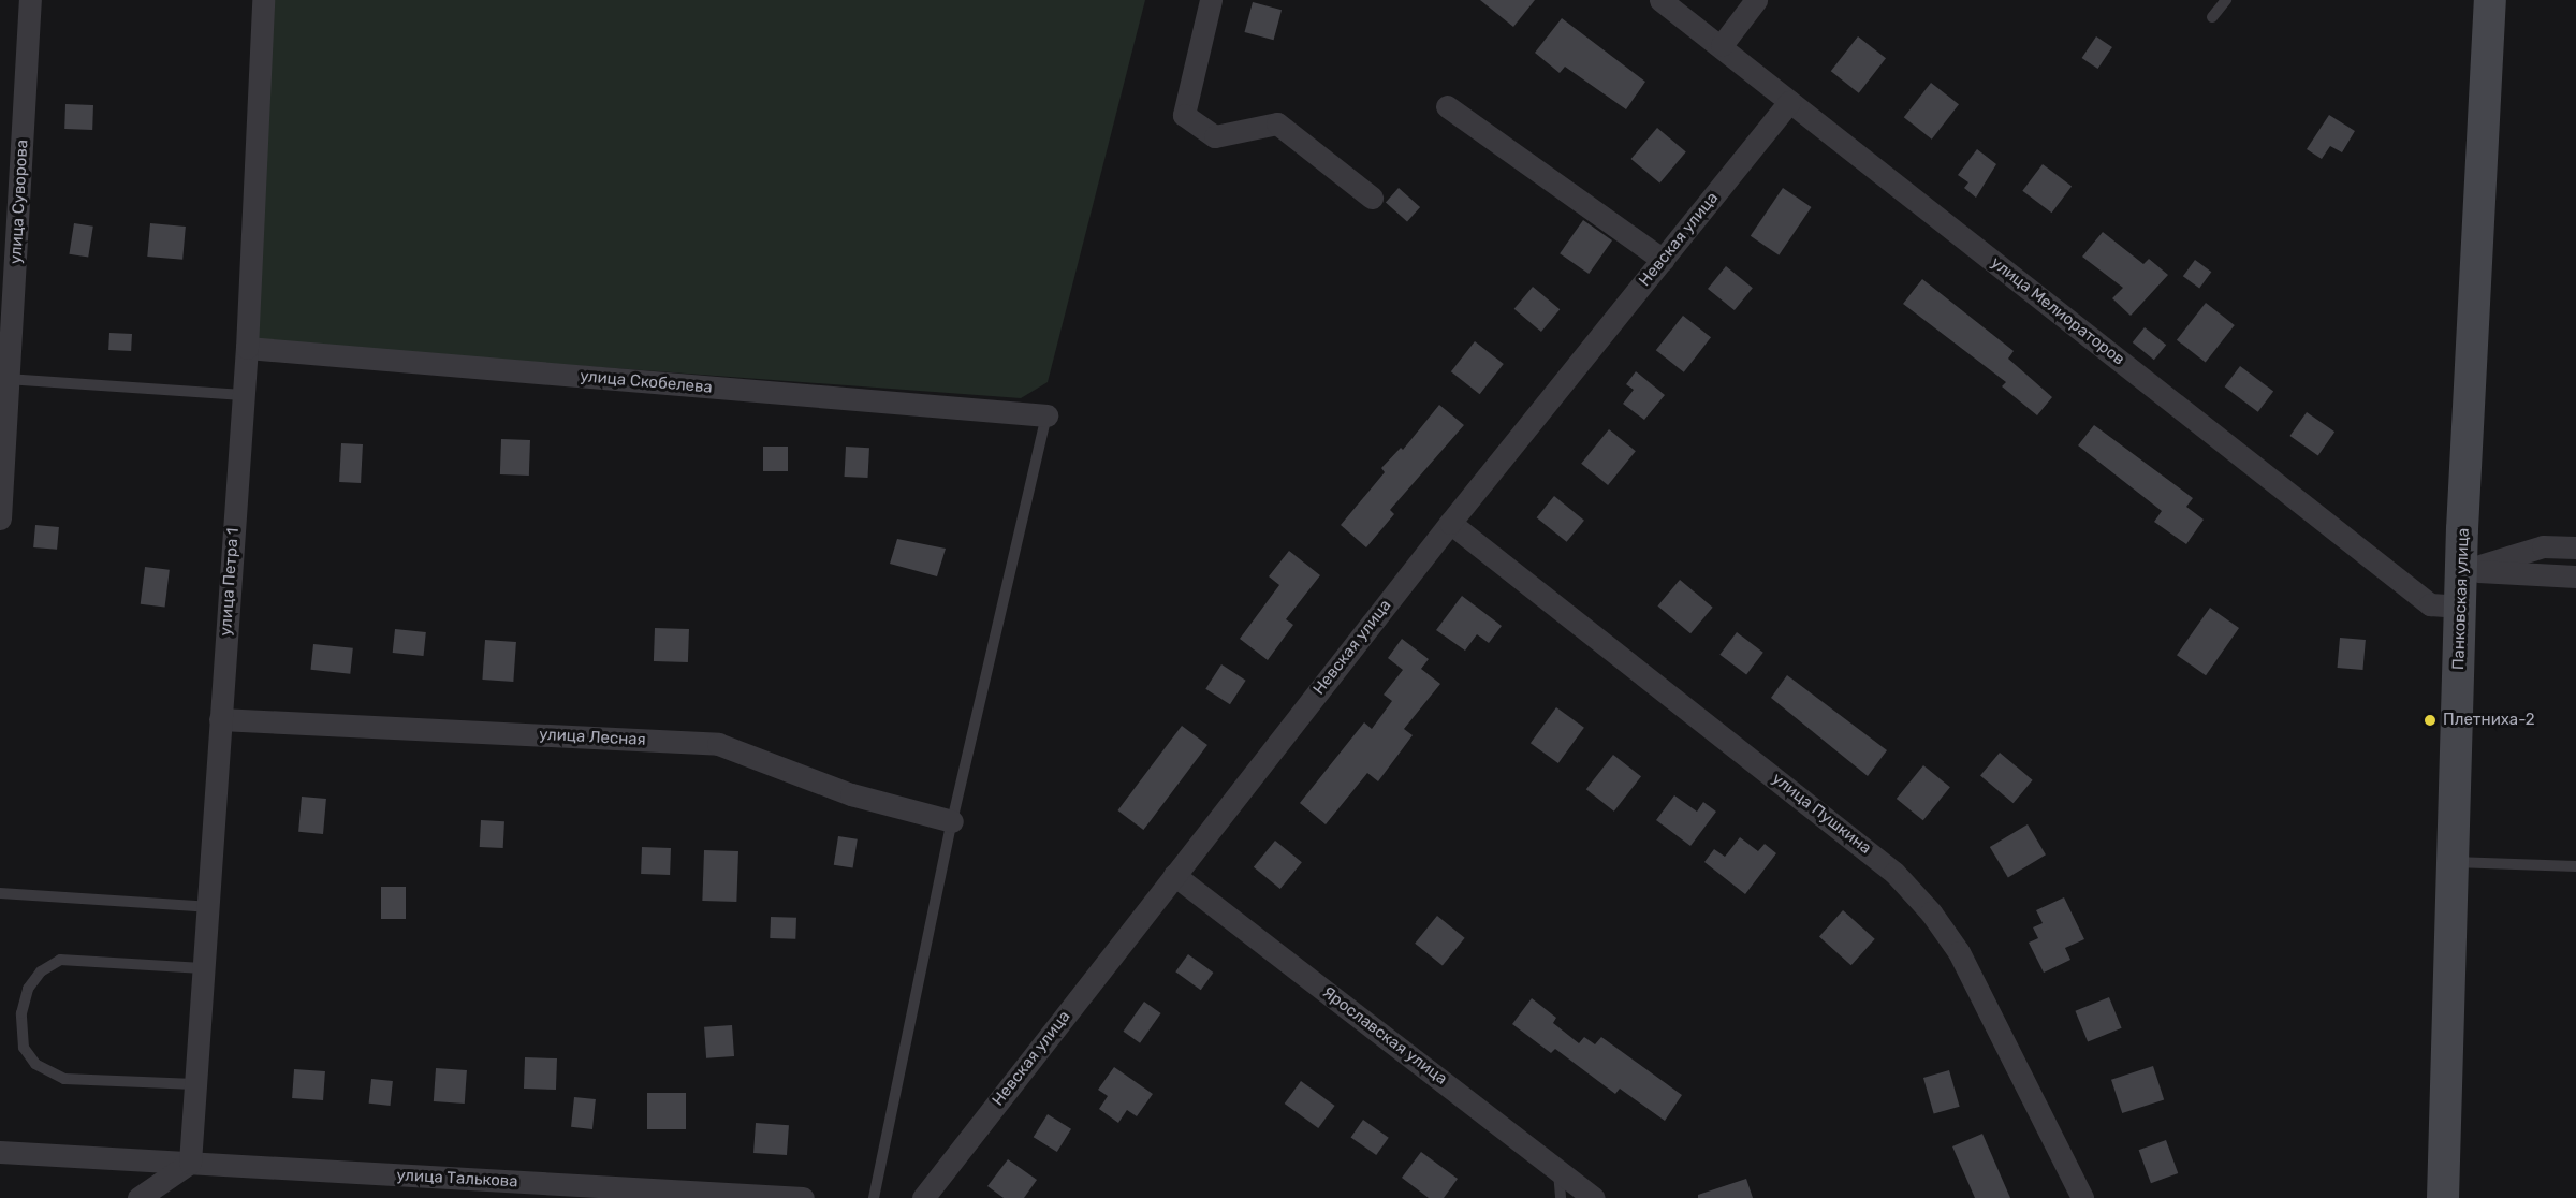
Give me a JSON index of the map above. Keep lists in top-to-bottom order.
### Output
{
  "streets": {
    "main road": ["Панковская улица"],
    "street": [
      "улица Суворова",
      "Невская улица",
      "улица Мелиораторов",
      "улица Скобелева",
      "улица Петра 1",
      "улица Лесная",
      "улица Пушкина",
      "Ярославская улица",
      "улица Талькова"
    ]
  },
  "crossings": [
    ["Невская улица", "улица Мелиораторов"],
    ["Невская улица", "улица Пушкина"],
    ["Невская улица", "Ярославская улица"],
    ["улица Мелиораторов", "Панковская улица"],
    ["улица Скобелева", "улица Петра 1"],
    ["улица Петра 1", "улица Лесная"],
    ["улица Петра 1", "улица Талькова"]
  ],
  "places": ["Плетниха-2"]
}
